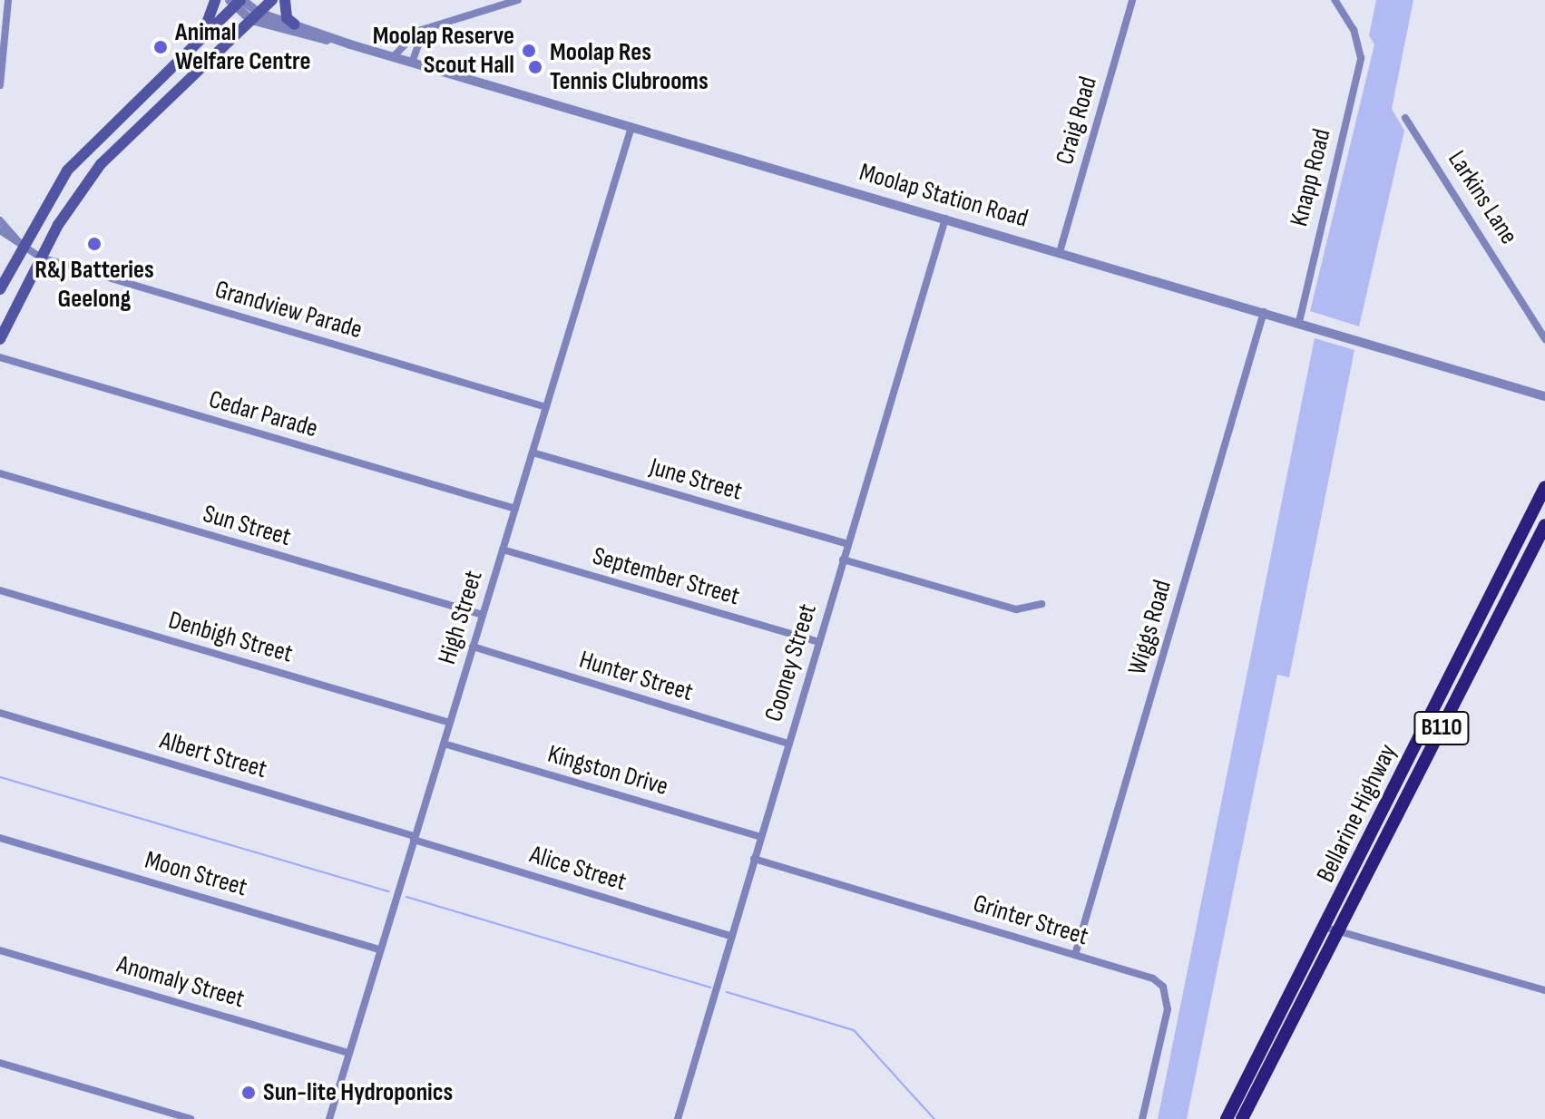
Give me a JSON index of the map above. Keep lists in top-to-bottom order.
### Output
{
  "streets": {
    "highway": ["B110", "Bellarine Highway"],
    "street": [
      "Craig Road",
      "Knapp Road",
      "Moolap Station Road",
      "Larkins Lane",
      "Grandview Parade",
      "Cedar Parade",
      "June Street",
      "Sun Street",
      "September Street",
      "High Street",
      "Wiggs Road",
      "Denbigh Street",
      "Cooney Street",
      "Hunter Street",
      "Albert Street",
      "Kingston Drive",
      "Alice Street",
      "Moon Street",
      "Grinter Street",
      "Anomaly Street"
    ]
  },
  "crossings": [
    ["Craig Road", "Moolap Station Road"],
    ["Knapp Road", "Moolap Station Road"],
    ["Moolap Station Road", "High Street"],
    ["Moolap Station Road", "Wiggs Road"],
    ["Moolap Station Road", "Cooney Street"],
    ["Grandview Parade", "High Street"],
    ["Cedar Parade", "High Street"],
    ["June Street", "High Street"],
    ["June Street", "Cooney Street"],
    ["Sun Street", "High Street"],
    ["September Street", "High Street"],
    ["September Street", "Cooney Street"],
    ["High Street", "Denbigh Street"],
    ["High Street", "Hunter Street"],
    ["High Street", "Albert Street"],
    ["High Street", "Kingston Drive"],
    ["High Street", "Alice Street"],
    ["High Street", "Moon Street"],
    ["High Street", "Anomaly Street"],
    ["Wiggs Road", "Grinter Street"],
    ["Cooney Street", "Hunter Street"],
    ["Cooney Street", "Kingston Drive"],
    ["Cooney Street", "Alice Street"],
    ["Cooney Street", "Grinter Street"],
    ["Albert Street", "Alice Street"]
  ],
  "places": [
    "Animal Welfare Centre",
    "Moolap Reserve Scout Hall",
    "Moolap Res Tennis Clubrooms",
    "R&J Batteries Geelong",
    "Sun-lite Hydroponics"
  ]
}
